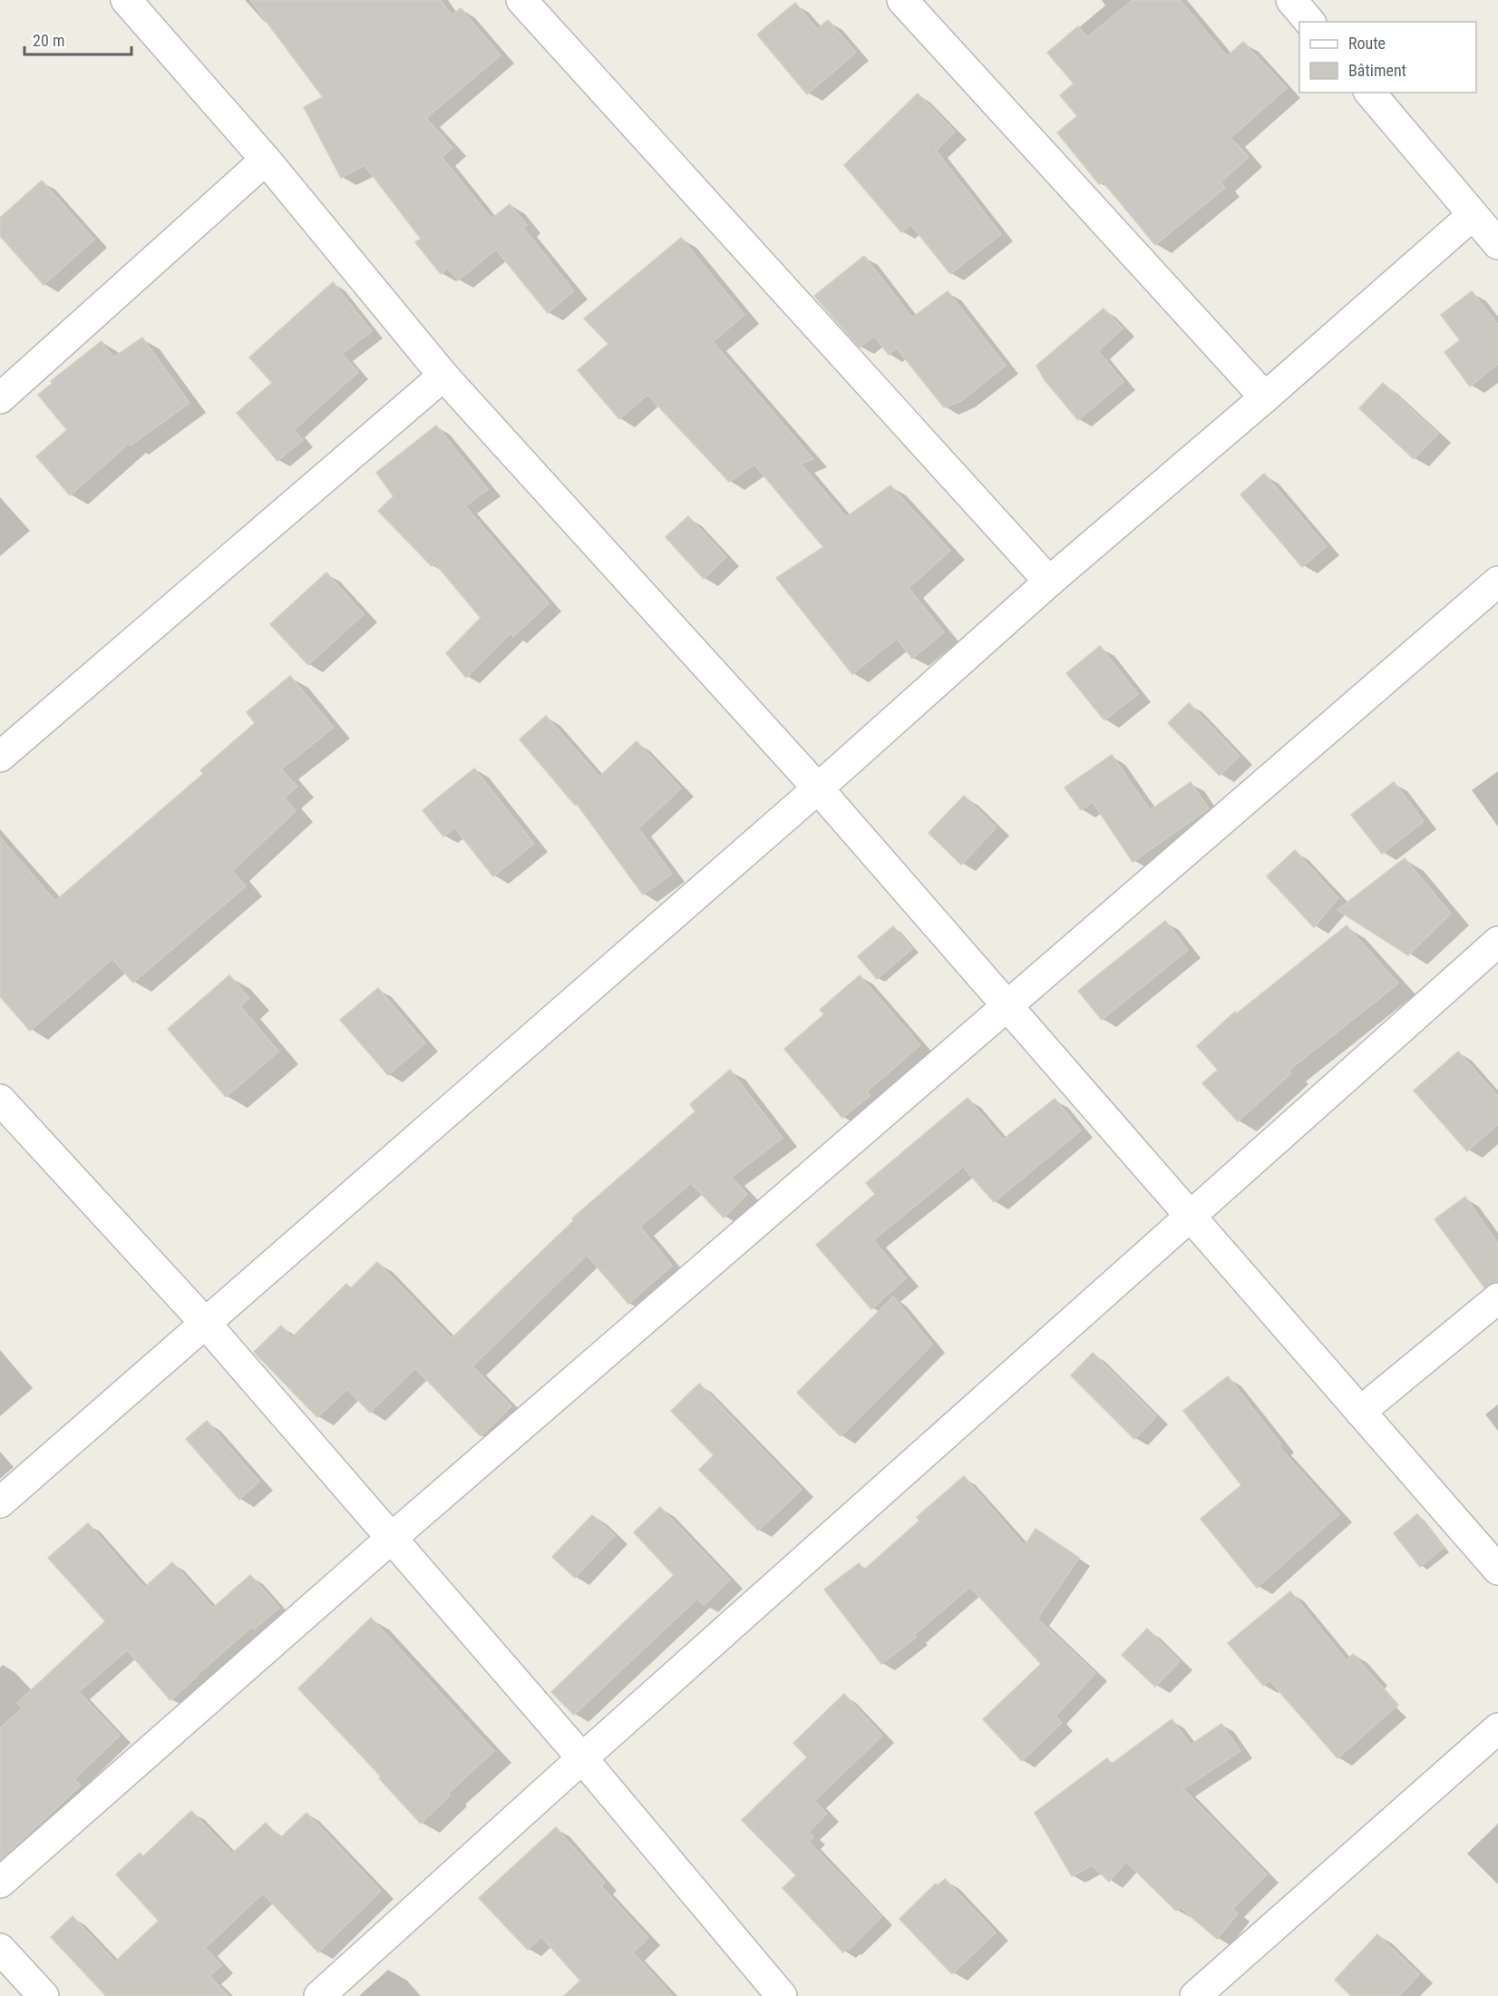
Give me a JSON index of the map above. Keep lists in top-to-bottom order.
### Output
{
  "legend": ["Route", "Bâtiment"],
  "scale_bar": "20 m"
}
